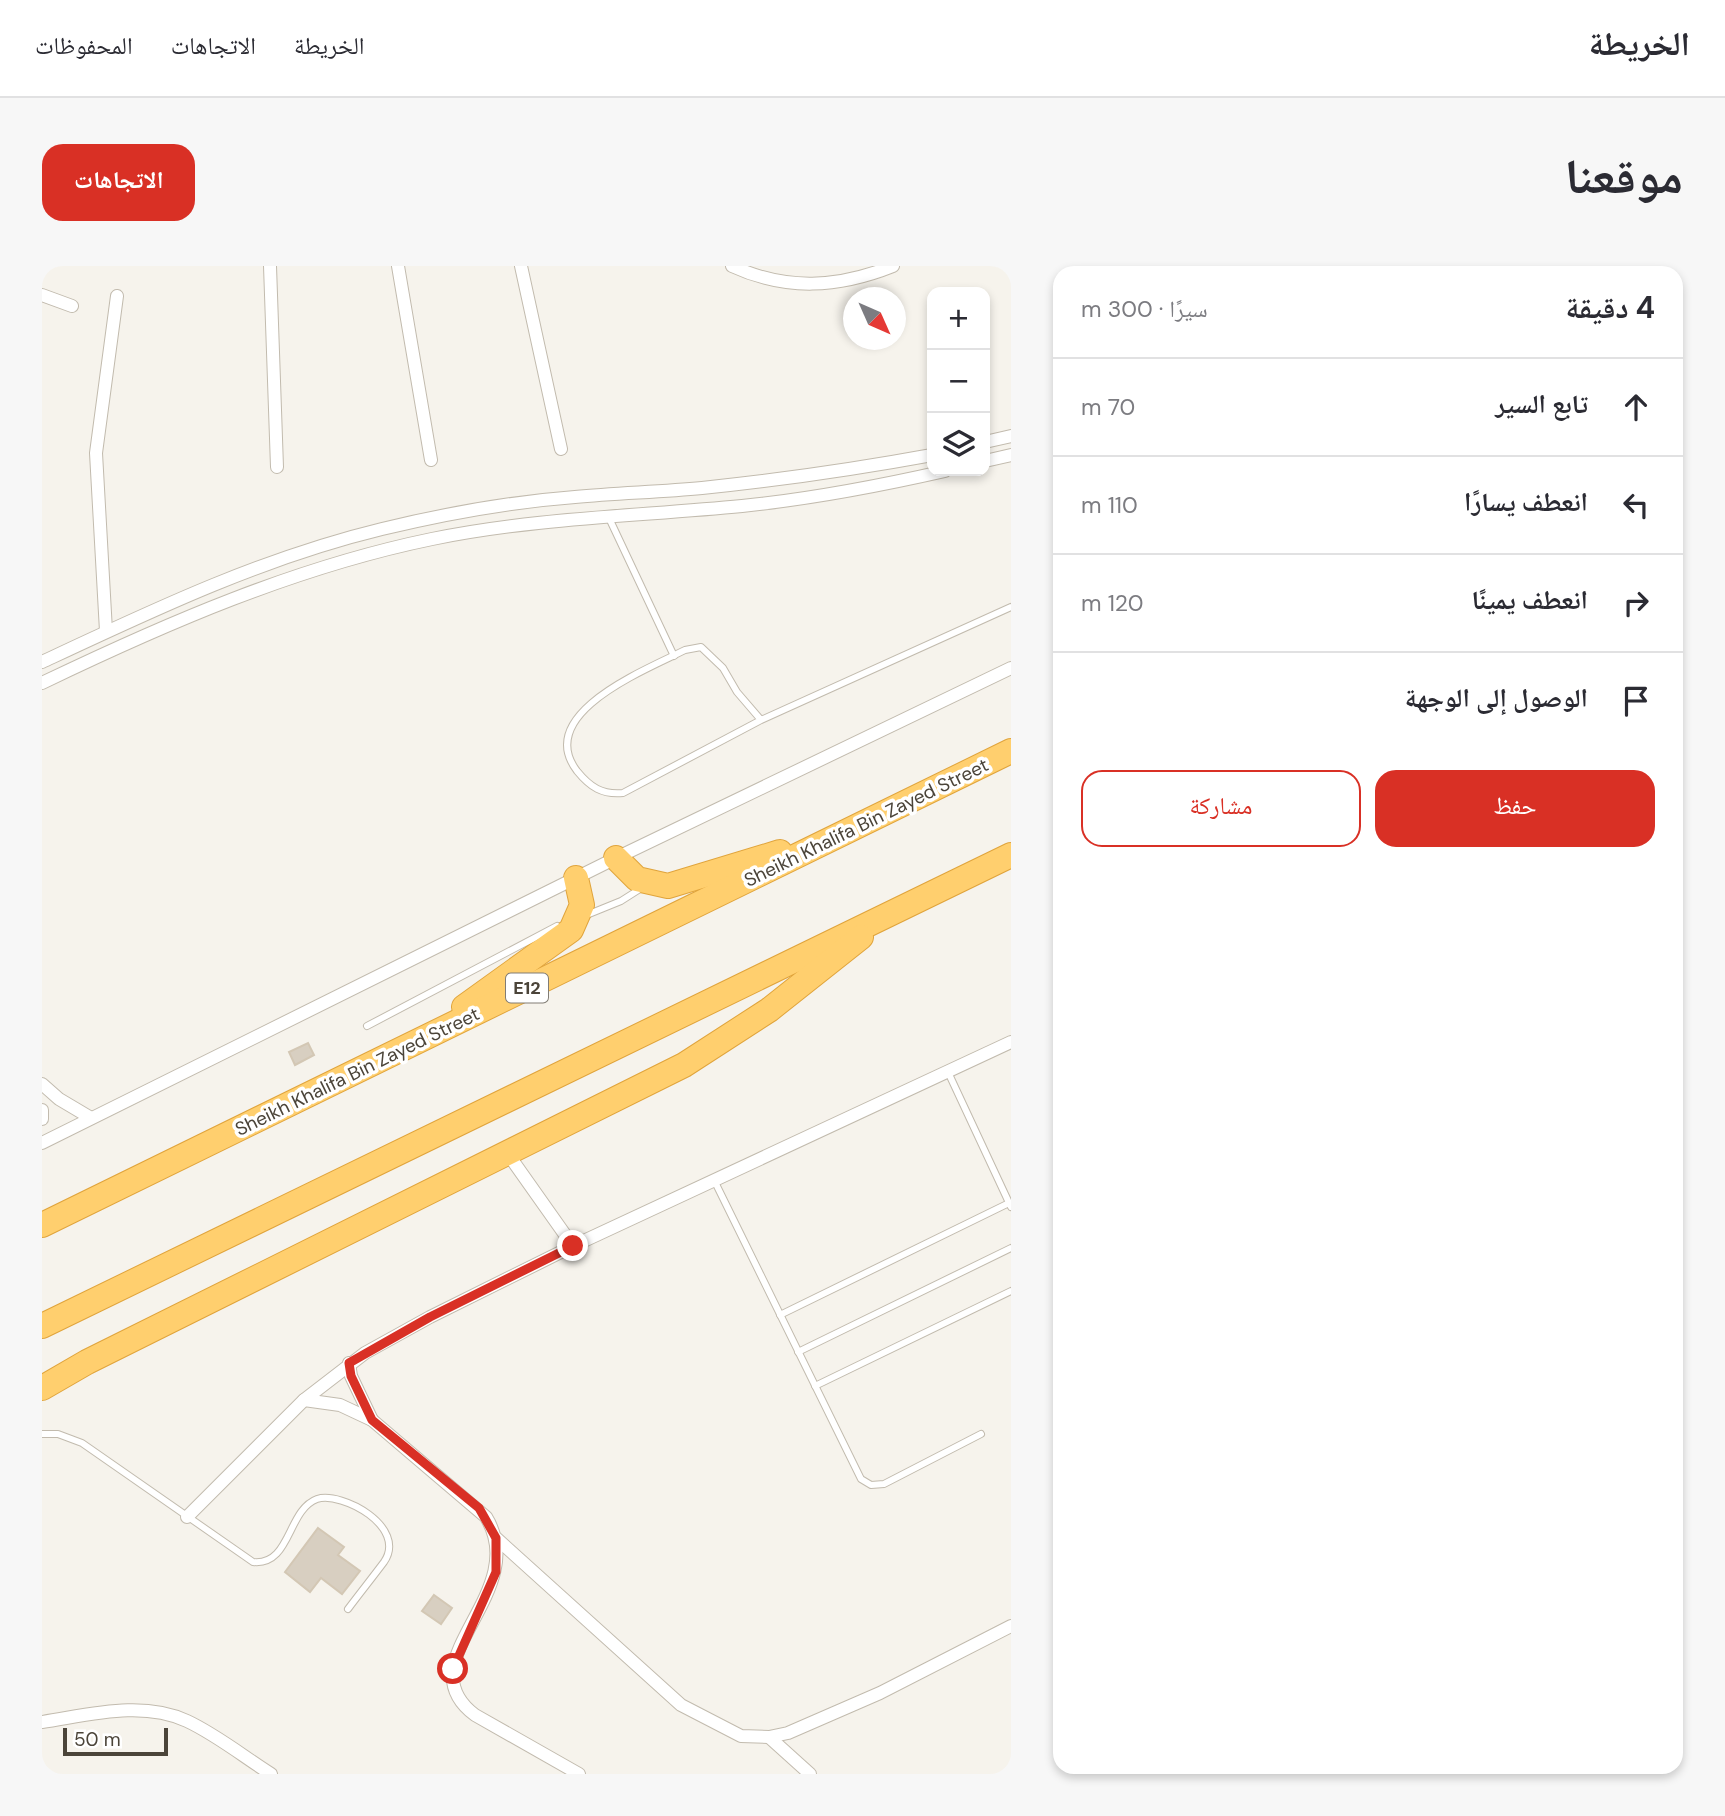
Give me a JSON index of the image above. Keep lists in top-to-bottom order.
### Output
{
  "streets": {
    "highway": ["Sheikh Khalifa Bin Zayed Street", "E12"]
  },
  "scale_bar": "50 m",
  "north": "bottom right",
  "page": {
    "header": "الخريطة",
    "nav": ["الخريطة", "الاتجاهات", "المحفوظات"],
    "title": "موقعنا",
    "buttons": [
      "الاتجاهات",
      ["حفظ", "مشاركة"]
    ],
    "heading": ["4 دقيقة", "سيرًا · 300 m"],
    "map_buttons": ["+", "−"],
    "list": [
      ["تابع السير", "70 m"],
      ["انعطف يسارًا", "110 m"],
      ["انعطف يمينًا", "120 m"],
      "الوصول إلى الوجهة"
    ],
    "scale": "50 m"
  }
}
